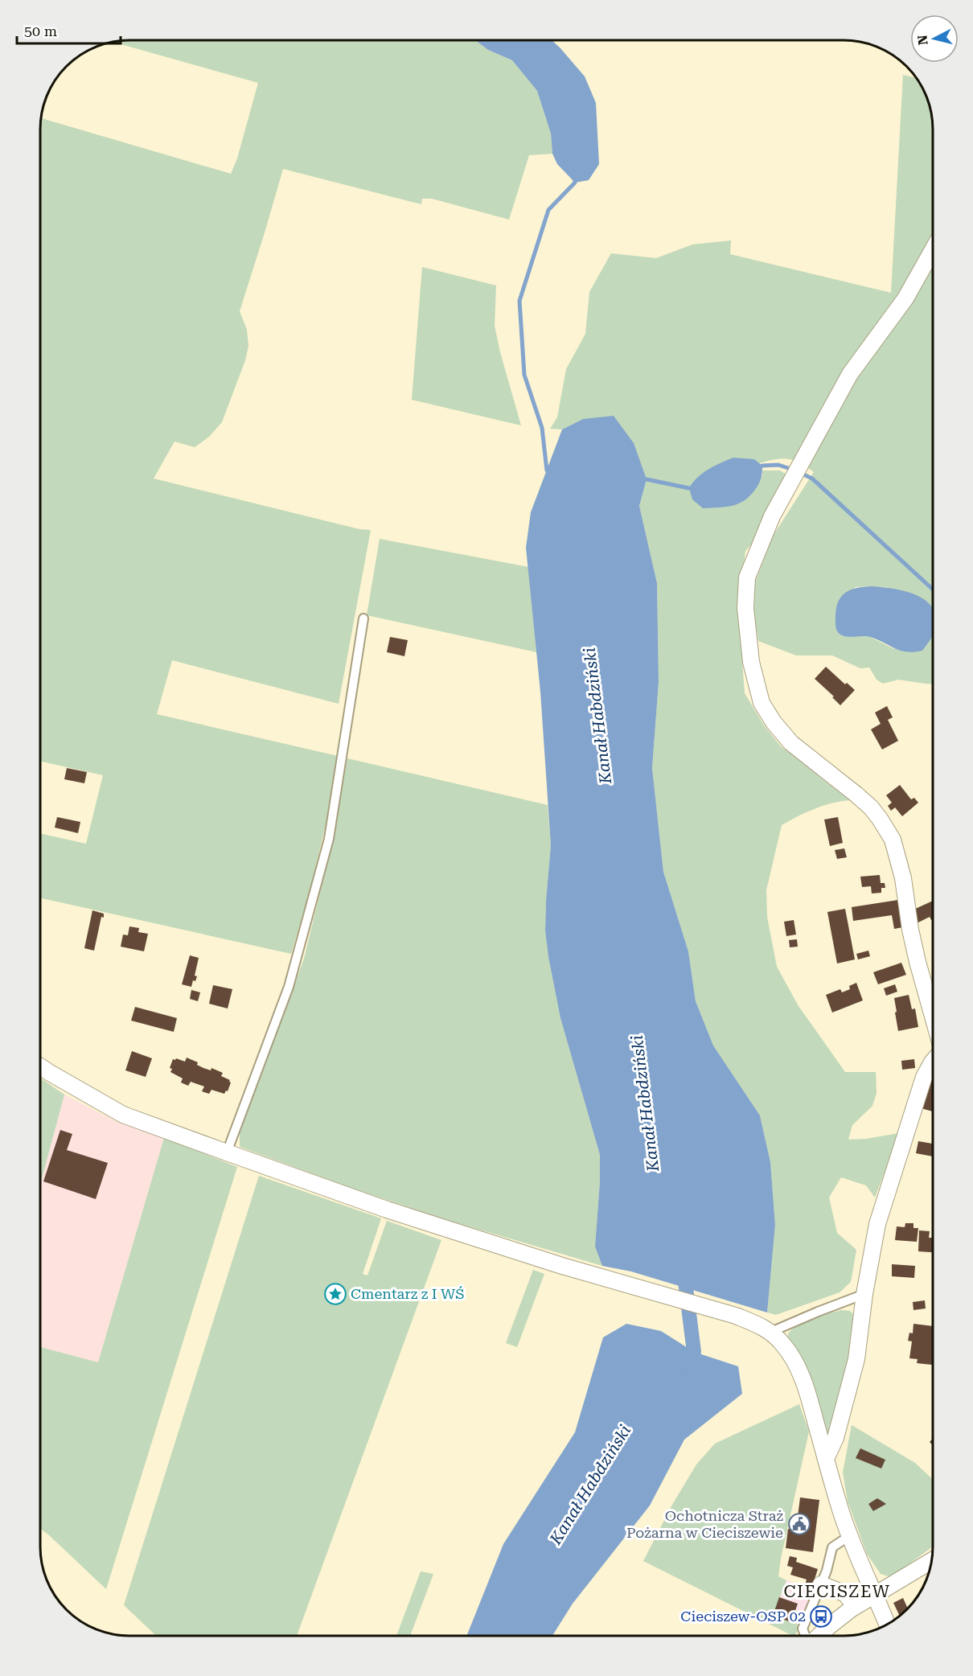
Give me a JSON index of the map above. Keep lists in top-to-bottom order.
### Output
{
  "districts": ["CIECISZEW"],
  "water": ["Kanał Habdziński"],
  "places": {
    "place": ["Cmentarz z I WŚ"],
    "public building": ["Ochotnicza Straż Pożarna w Cieciszewie"],
    "bus stop": ["Cieciszew-OSP 02"]
  },
  "scale_bar": "50 m",
  "north": "left"
}
